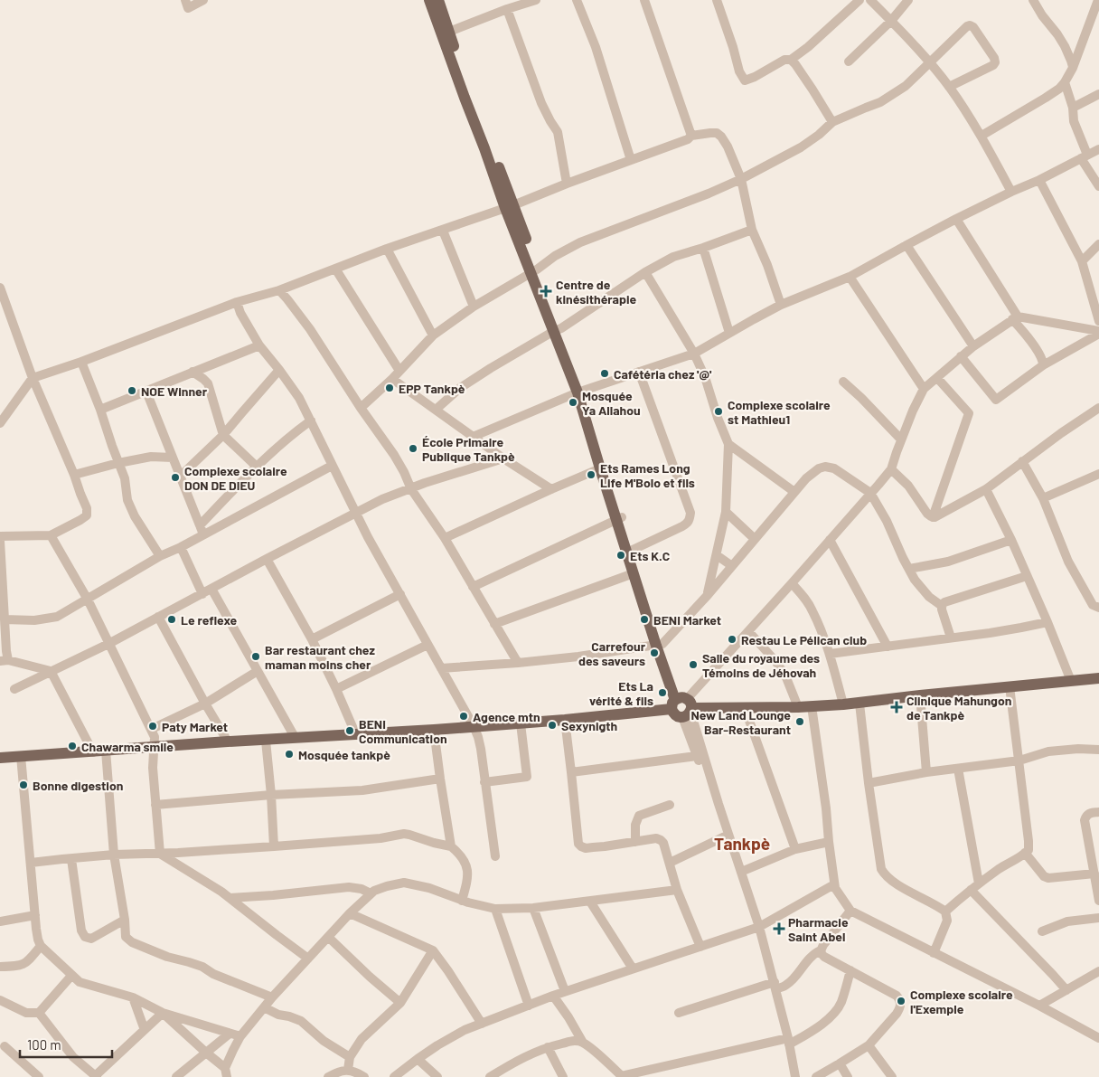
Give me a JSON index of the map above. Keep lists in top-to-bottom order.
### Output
{
  "districts": ["Tankpè"],
  "places": {
    "health": ["Centre de kinésithérapie", "Clinique Mahungon de Tankpè", "Pharmacie Saint Abel"],
    "other": [
      "Cafétéria chez '@'",
      "EPP Tankpè",
      "NOE Winner",
      "Mosquée Ya Allahou",
      "Complexe scolaire st Mathieu1",
      "École Primaire Publique Tankpè",
      "Ets Rames Long Life M'Bolo et fils",
      "Complexe scolaire DON DE DIEU",
      "Ets K.C",
      "Le reflexe",
      "BENI Market",
      "Restau Le Pélican club",
      "Carrefour des saveurs",
      "Bar restaurant chez maman moins cher",
      "Salle du royaume des Témoins de Jéhovah",
      "Ets La vérité & fils",
      "Agence mtn",
      "New Land Lounge Bar-Restaurant",
      "Sexynigth",
      "Paty Market",
      "BENI Communication",
      "Chawarma smile",
      "Mosquée tankpè",
      "Bonne digestion",
      "Complexe scolaire l'Exemple"
    ]
  },
  "scale_bar": "100 m"
}
